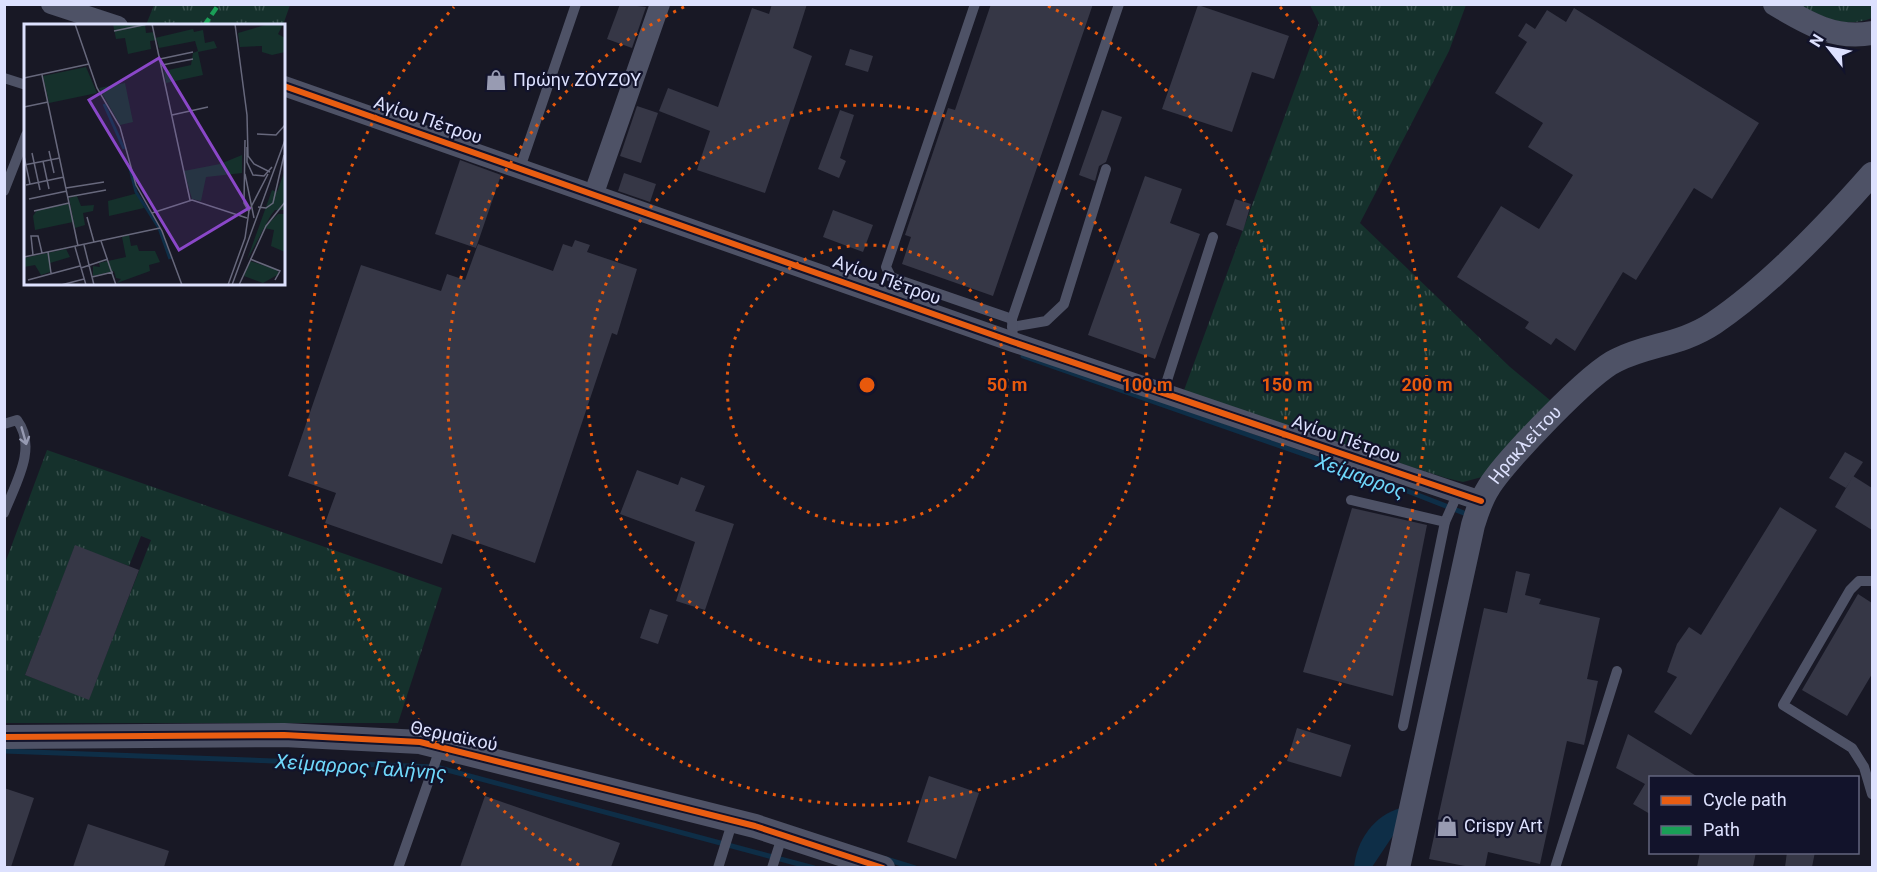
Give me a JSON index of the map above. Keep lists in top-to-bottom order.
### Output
{
  "streets": {
    "street": ["Αγίου Πέτρου", "Ηρακλείτου", "Θερμαϊκού"]
  },
  "crossings": [
    ["Αγίου Πέτρου", "Ηρακλείτου"]
  ],
  "water": ["Χείμαρρος", "Χείμαρρος Γαλήνης"],
  "places": {
    "shop": ["Πρώην ΖΟΥΖΟΥ", "Crispy Art"]
  },
  "legend": ["Cycle path", "Path"],
  "north": "top left",
  "rings": [
    "50 m",
    "100 m",
    "150 m",
    "200 m"
  ]
}
